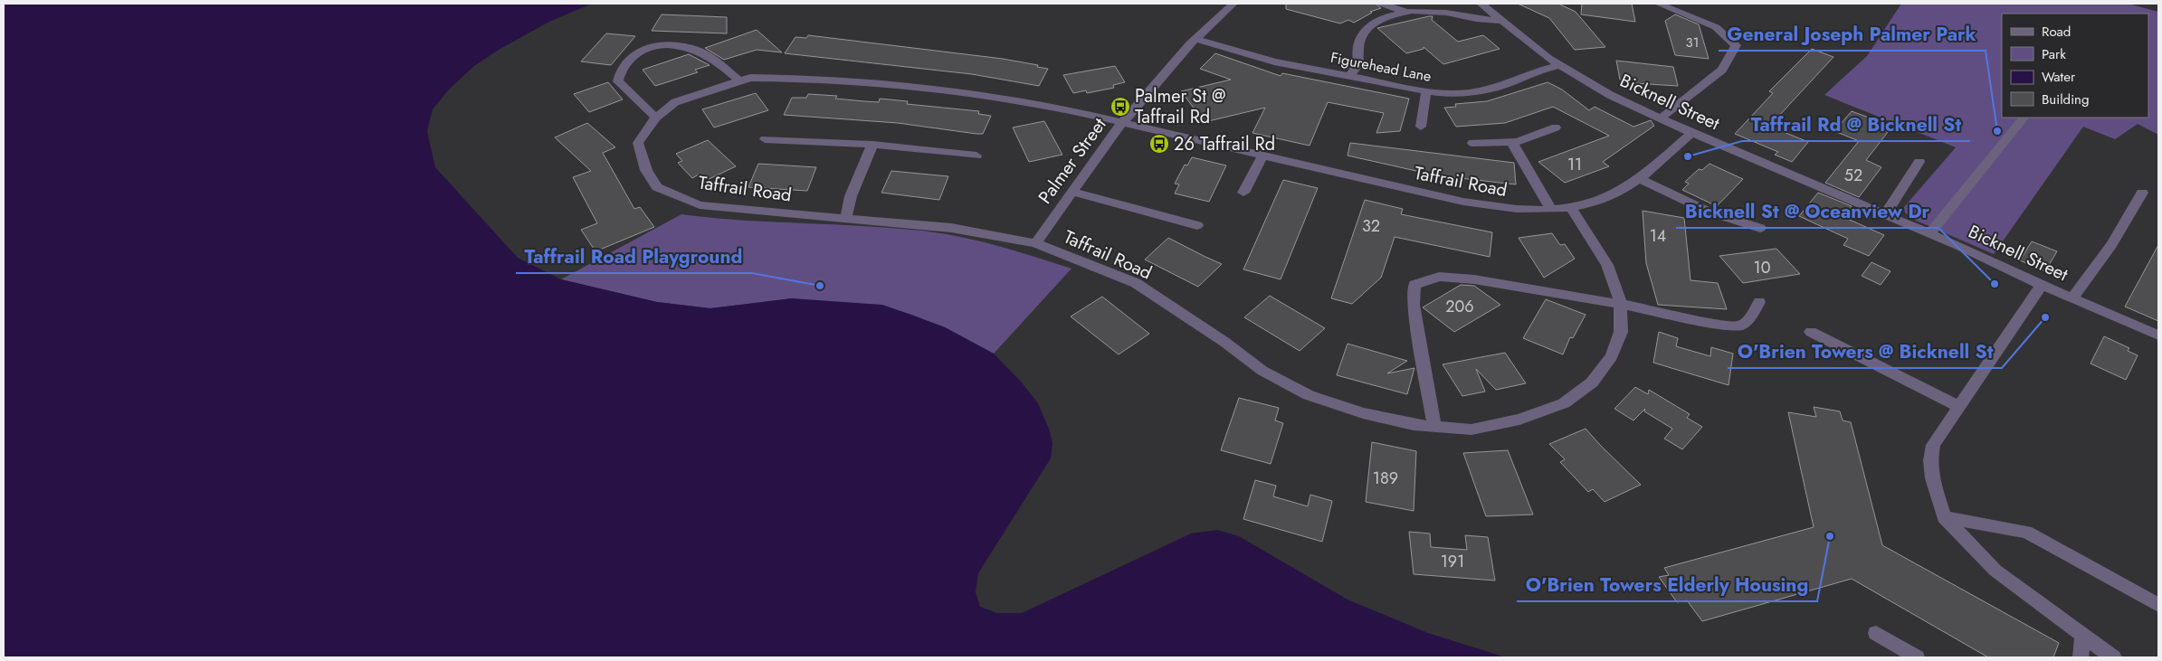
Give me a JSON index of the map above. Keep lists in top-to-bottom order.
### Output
{
  "streets": {
    "street": [
      "Figurehead Lane",
      "Bicknell Street",
      "Palmer Street",
      "Taffrail Road"
    ]
  },
  "crossings": [
    ["Figurehead Lane", "Bicknell Street"],
    ["Figurehead Lane", "Palmer Street"],
    ["Bicknell Street", "Taffrail Road"],
    ["Palmer Street", "Taffrail Road"]
  ],
  "places": {
    "bus stop": ["Palmer St @ Taffrail Rd", "26 Taffrail Rd"],
    "other": [
      "General Joseph Palmer Park",
      "Taffrail Rd @ Bicknell St",
      "Bicknell St @ Oceanview Dr",
      "Taffrail Road Playground",
      "O'Brien Towers @ Bicknell St",
      "O'Brien Towers Elderly Housing"
    ]
  },
  "house_numbers": [
    "31",
    "11",
    "52",
    "32",
    "14",
    "10",
    "206",
    "189",
    "191"
  ],
  "legend": [
    "Road",
    "Park",
    "Water",
    "Building"
  ]
}
